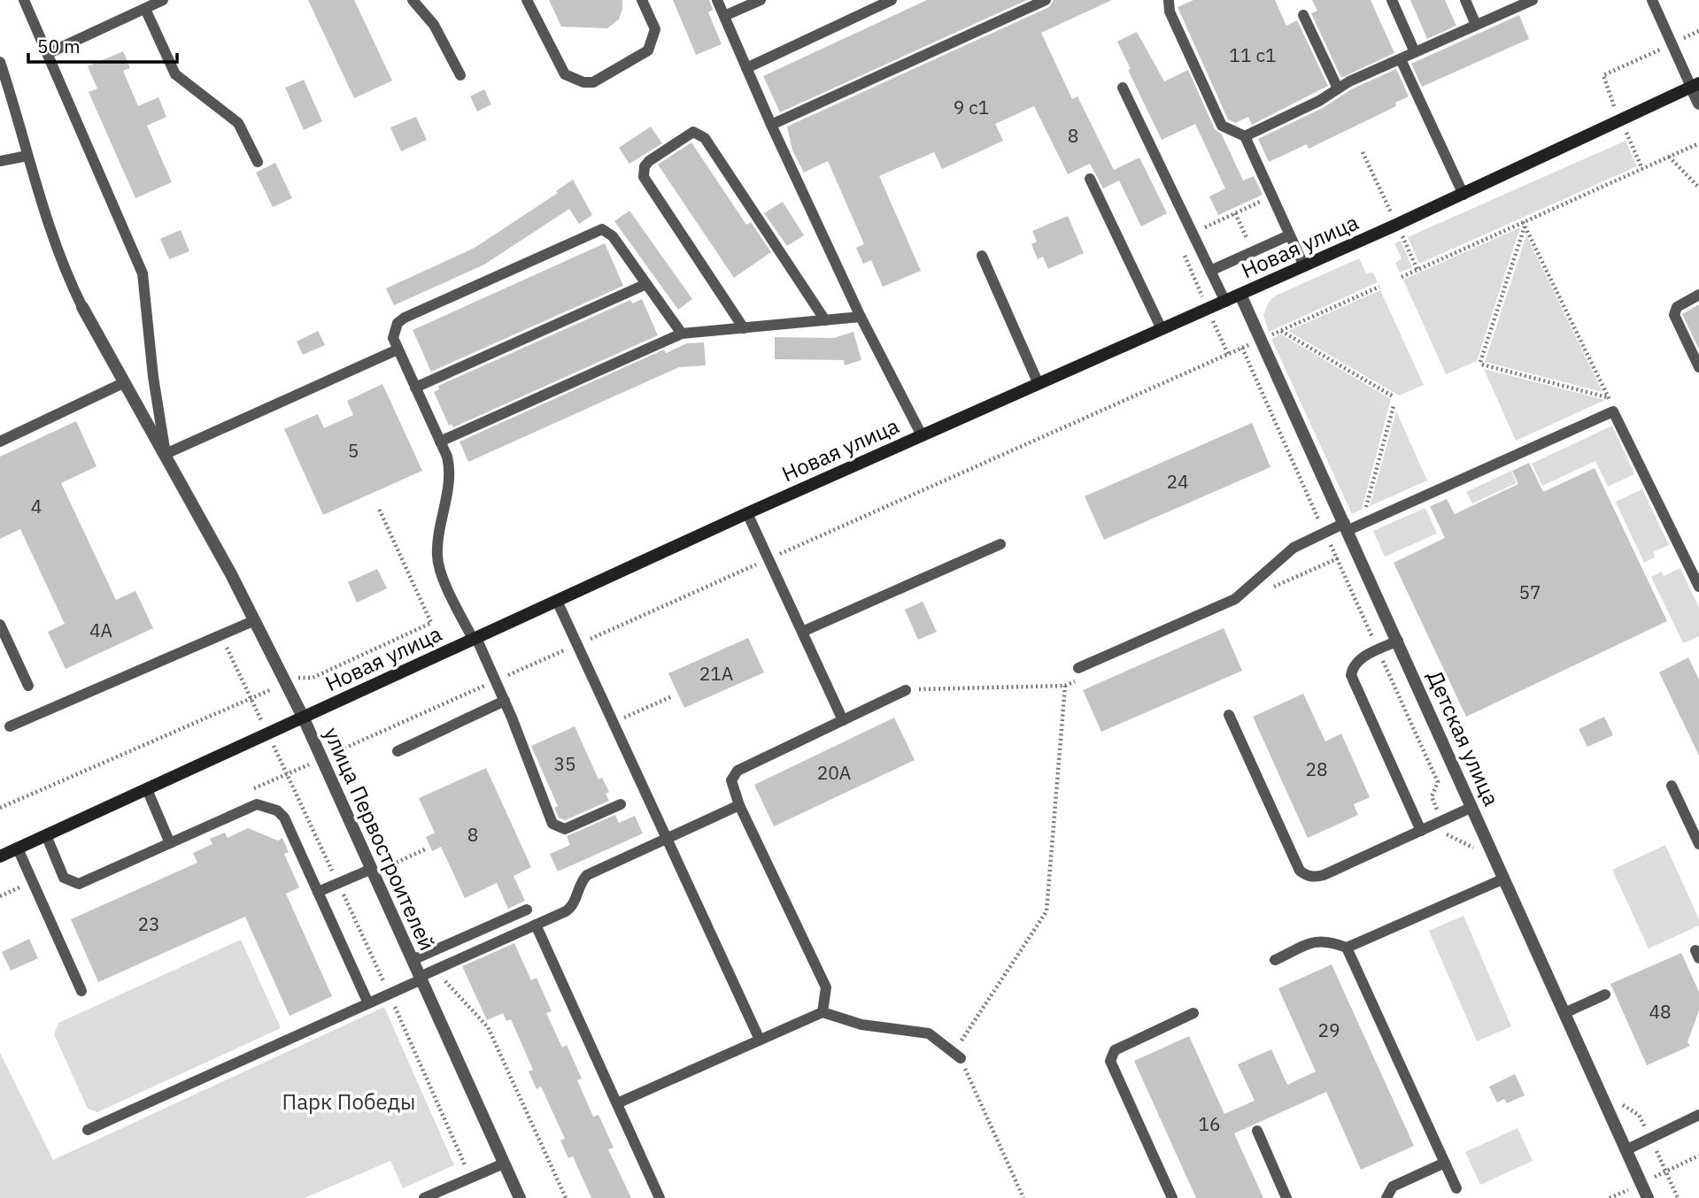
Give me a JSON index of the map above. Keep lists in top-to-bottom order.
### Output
{
  "streets": {
    "street": ["Новая улица", "Детская улица", "улица Первостроителей"]
  },
  "crossings": [
    ["Новая улица", "Детская улица"],
    ["Новая улица", "улица Первостроителей"]
  ],
  "parks": ["Парк Победы"],
  "house_numbers": [
    "11 с1",
    "9 с1",
    "8",
    "5",
    "24",
    "4",
    "57",
    "4А",
    "21А",
    "35",
    "28",
    "20А",
    "8",
    "23",
    "48",
    "29",
    "16"
  ],
  "scale_bar": "50 m"
}
